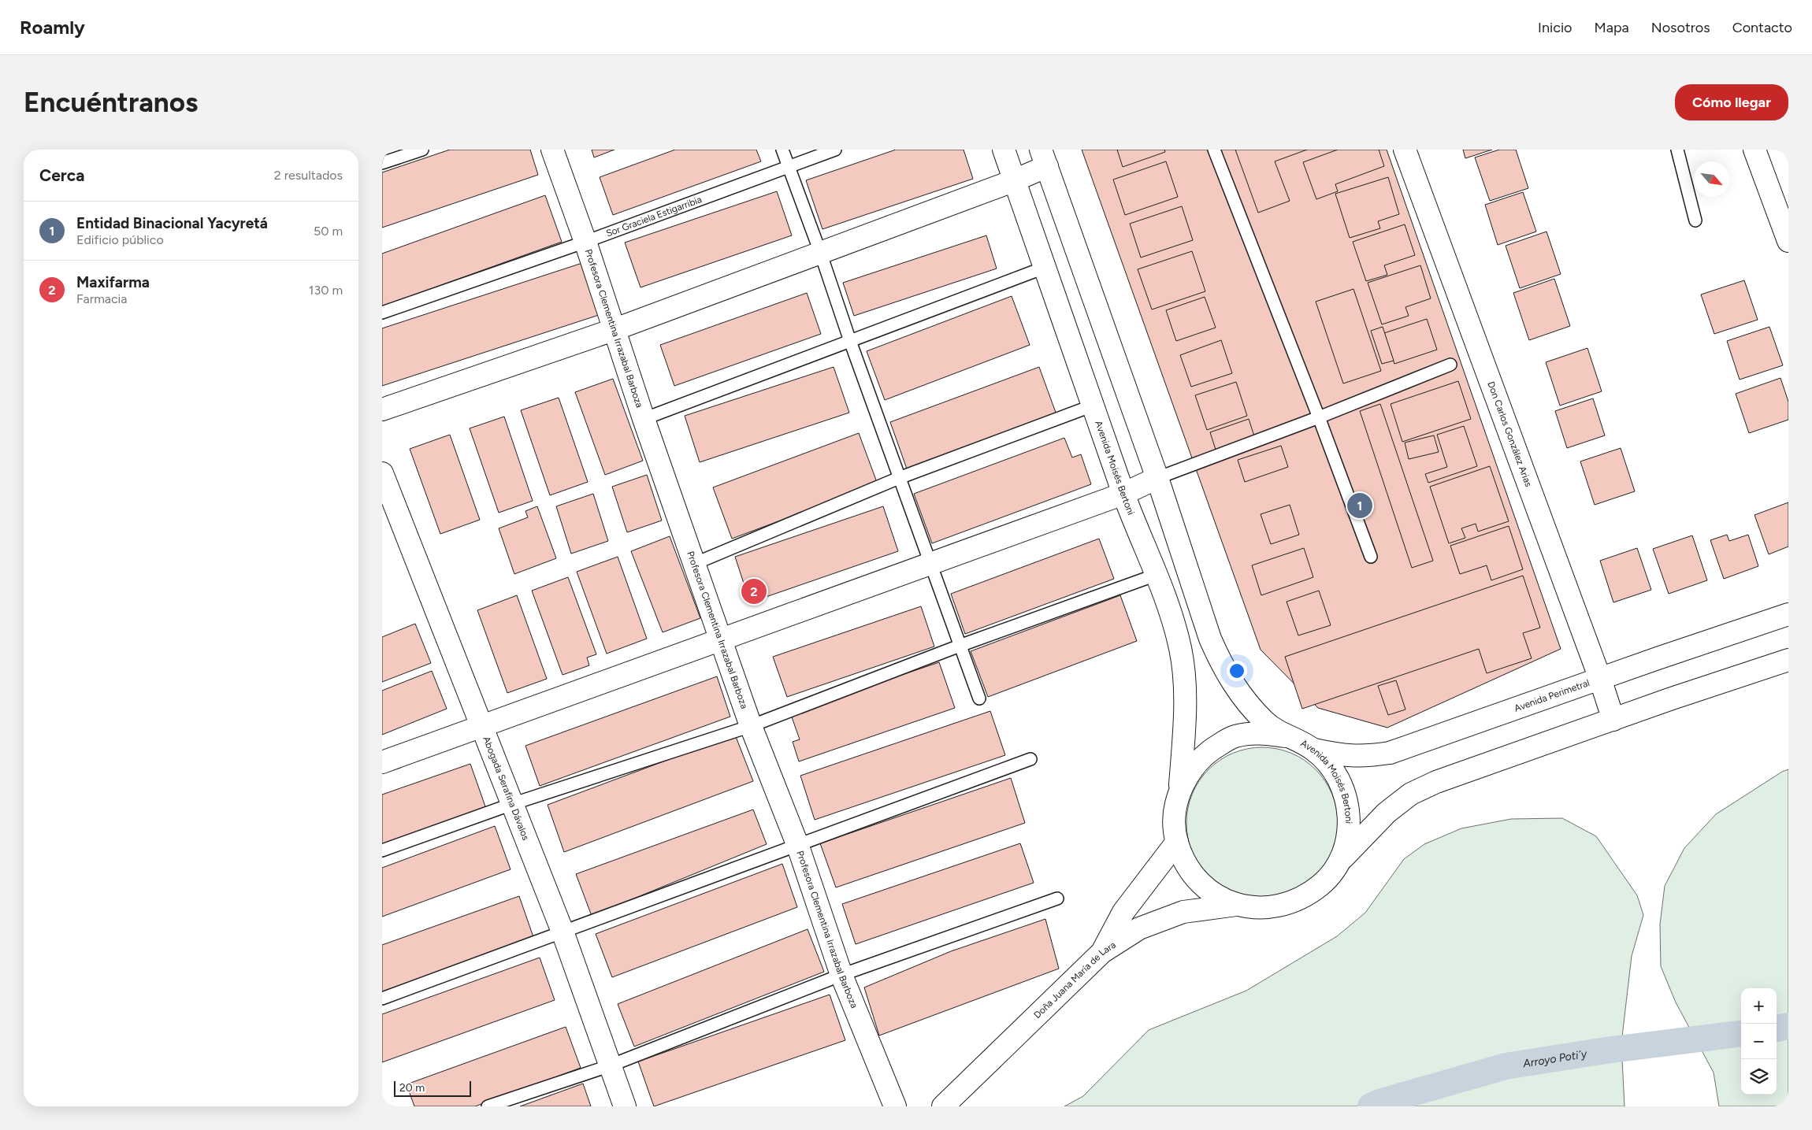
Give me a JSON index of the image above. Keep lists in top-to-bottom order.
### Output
{
  "streets": {
    "street": [
      "Profesora Clementina Irrazabal Barboza",
      "Don Carlos González Arias",
      "Avenida Moisés Bertoni",
      "Avenida Perimetral",
      "Abogada Serafina Dávalos",
      "Doña Juana María de Lara"
    ],
    "lane": ["Sor Graciela Estigarribia"]
  },
  "crossings": [
    ["Sor Graciela Estigarribia", "Profesora Clementina Irrazabal Barboza"],
    ["Don Carlos González Arias", "Avenida Perimetral"],
    ["Avenida Moisés Bertoni", "Avenida Perimetral"],
    ["Avenida Moisés Bertoni", "Doña Juana María de Lara"]
  ],
  "water": ["Arroyo Poti´y"],
  "scale_bar": "20 m",
  "north": "bottom right",
  "page": {
    "header": "Roamly",
    "nav": [
      "Inicio",
      "Mapa",
      "Nosotros",
      "Contacto"
    ],
    "buttons": "Cómo llegar",
    "title": "Encuéntranos",
    "heading": ["Cerca", "2 resultados"],
    "list": [
      {
        "mark": "1",
        "name": "Entidad Binacional Yacyretá",
        "note": "Edificio público",
        "value": "50 m"
      },
      {
        "mark": "2",
        "name": "Maxifarma",
        "note": "Farmacia",
        "value": "130 m"
      }
    ],
    "pins": ["1", "2"],
    "map_buttons": ["+", "−"],
    "scale": "20 m"
  }
}
